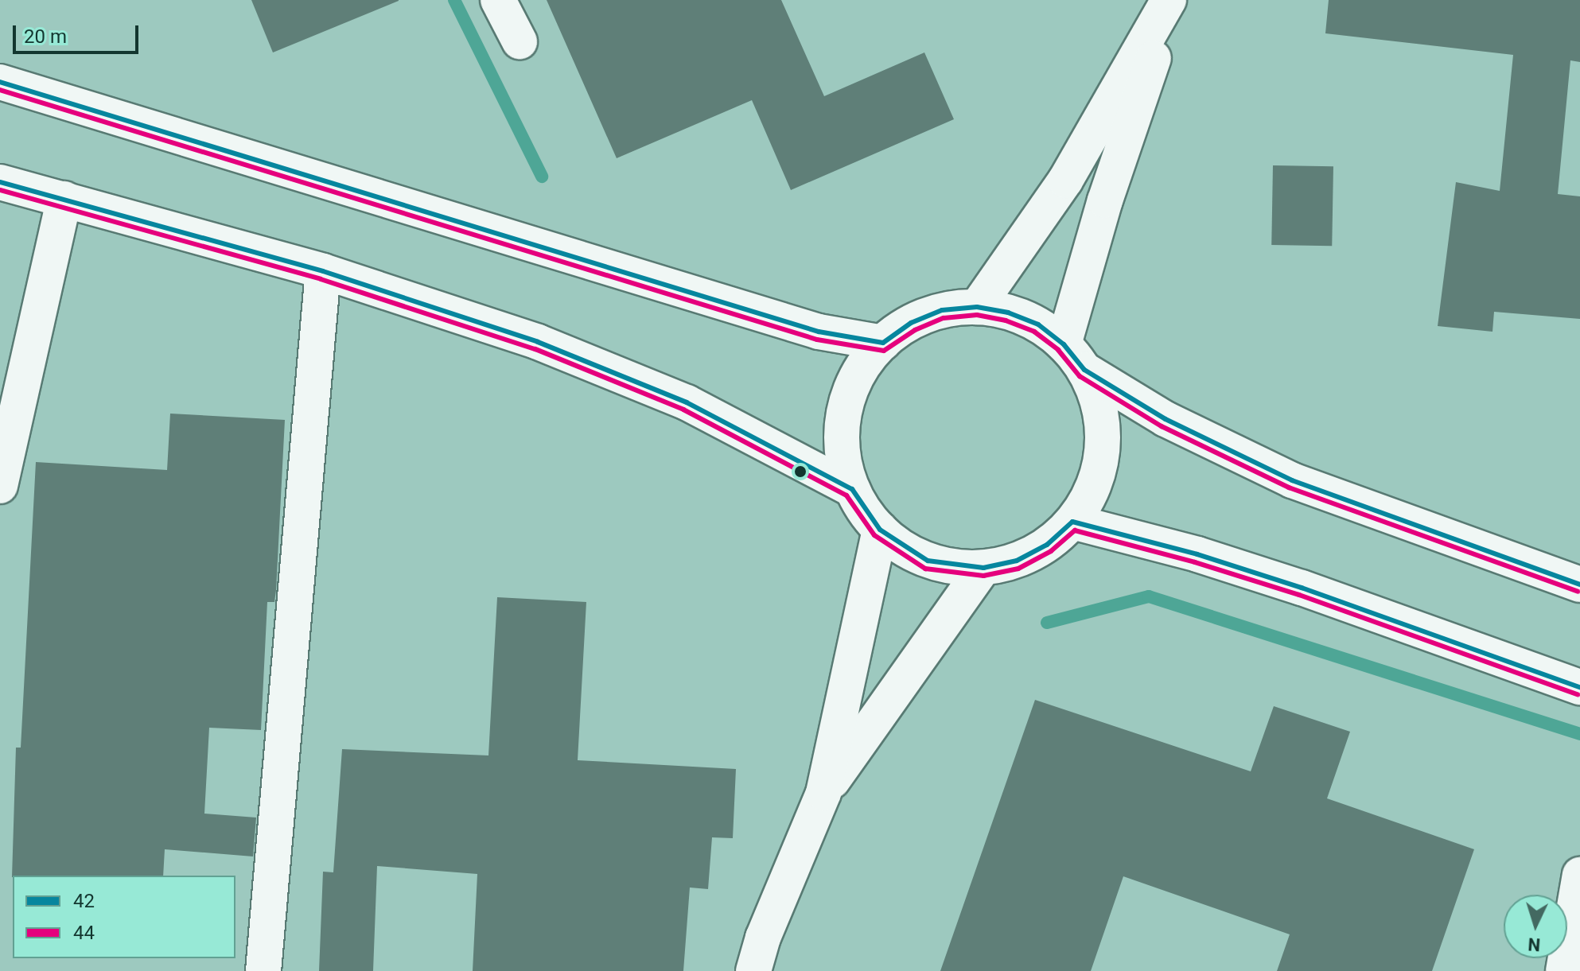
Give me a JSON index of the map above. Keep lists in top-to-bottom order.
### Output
{
  "lines": ["transit line 42", "transit line 44"],
  "legend": ["42", "44"],
  "scale_bar": "20 m",
  "north": "bottom"
}
